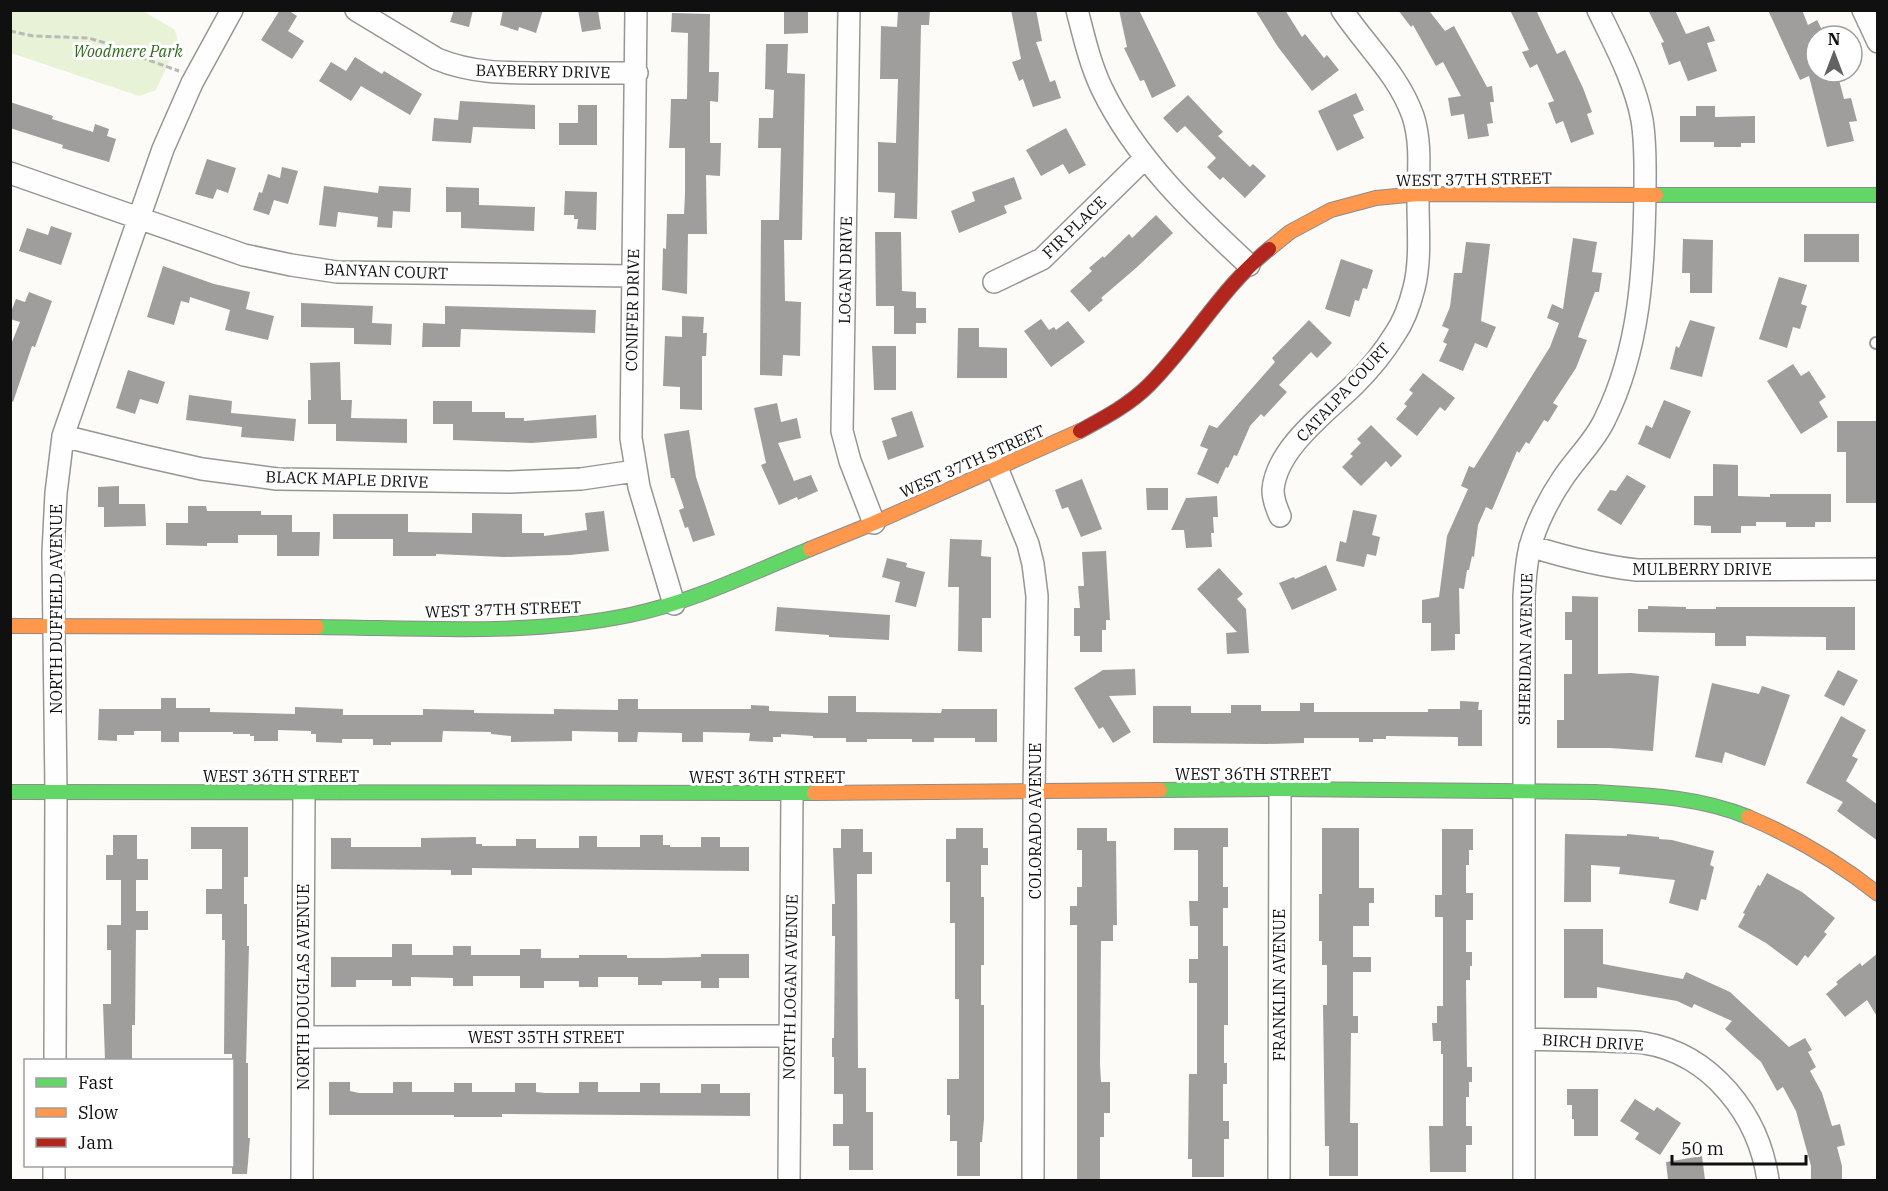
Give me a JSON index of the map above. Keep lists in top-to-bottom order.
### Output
{
  "streets": {
    "street": [
      "BAYBERRY DRIVE",
      "WEST 37TH STREET",
      "FIR PLACE",
      "LOGAN DRIVE",
      "BANYAN COURT",
      "CONIFER DRIVE",
      "CATALPA COURT",
      "BLACK MAPLE DRIVE",
      "MULBERRY DRIVE",
      "NORTH DUFFIELD AVENUE",
      "SHERIDAN AVENUE",
      "WEST 36TH STREET",
      "COLORADO AVENUE",
      "FRANKLIN AVENUE",
      "NORTH DOUGLAS AVENUE",
      "NORTH LOGAN AVENUE",
      "WEST 35TH STREET",
      "BIRCH DRIVE"
    ]
  },
  "crossings": [
    ["BAYBERRY DRIVE", "CONIFER DRIVE"],
    ["WEST 37TH STREET", "LOGAN DRIVE"],
    ["WEST 37TH STREET", "CONIFER DRIVE"],
    ["WEST 37TH STREET", "CATALPA COURT"],
    ["WEST 37TH STREET", "NORTH DUFFIELD AVENUE"],
    ["WEST 37TH STREET", "SHERIDAN AVENUE"],
    ["WEST 37TH STREET", "COLORADO AVENUE"],
    ["BANYAN COURT", "CONIFER DRIVE"],
    ["BANYAN COURT", "NORTH DUFFIELD AVENUE"],
    ["CONIFER DRIVE", "BLACK MAPLE DRIVE"],
    ["BLACK MAPLE DRIVE", "NORTH DUFFIELD AVENUE"],
    ["MULBERRY DRIVE", "SHERIDAN AVENUE"],
    ["NORTH DUFFIELD AVENUE", "WEST 36TH STREET"],
    ["SHERIDAN AVENUE", "WEST 36TH STREET"],
    ["SHERIDAN AVENUE", "BIRCH DRIVE"],
    ["WEST 36TH STREET", "COLORADO AVENUE"],
    ["WEST 36TH STREET", "FRANKLIN AVENUE"],
    ["WEST 36TH STREET", "NORTH DOUGLAS AVENUE"],
    ["WEST 36TH STREET", "NORTH LOGAN AVENUE"],
    ["NORTH DOUGLAS AVENUE", "WEST 35TH STREET"],
    ["NORTH LOGAN AVENUE", "WEST 35TH STREET"]
  ],
  "parks": ["Woodmere Park"],
  "legend": ["Fast", "Slow", "Jam"],
  "scale_bar": "50 m",
  "north": "top"
}
